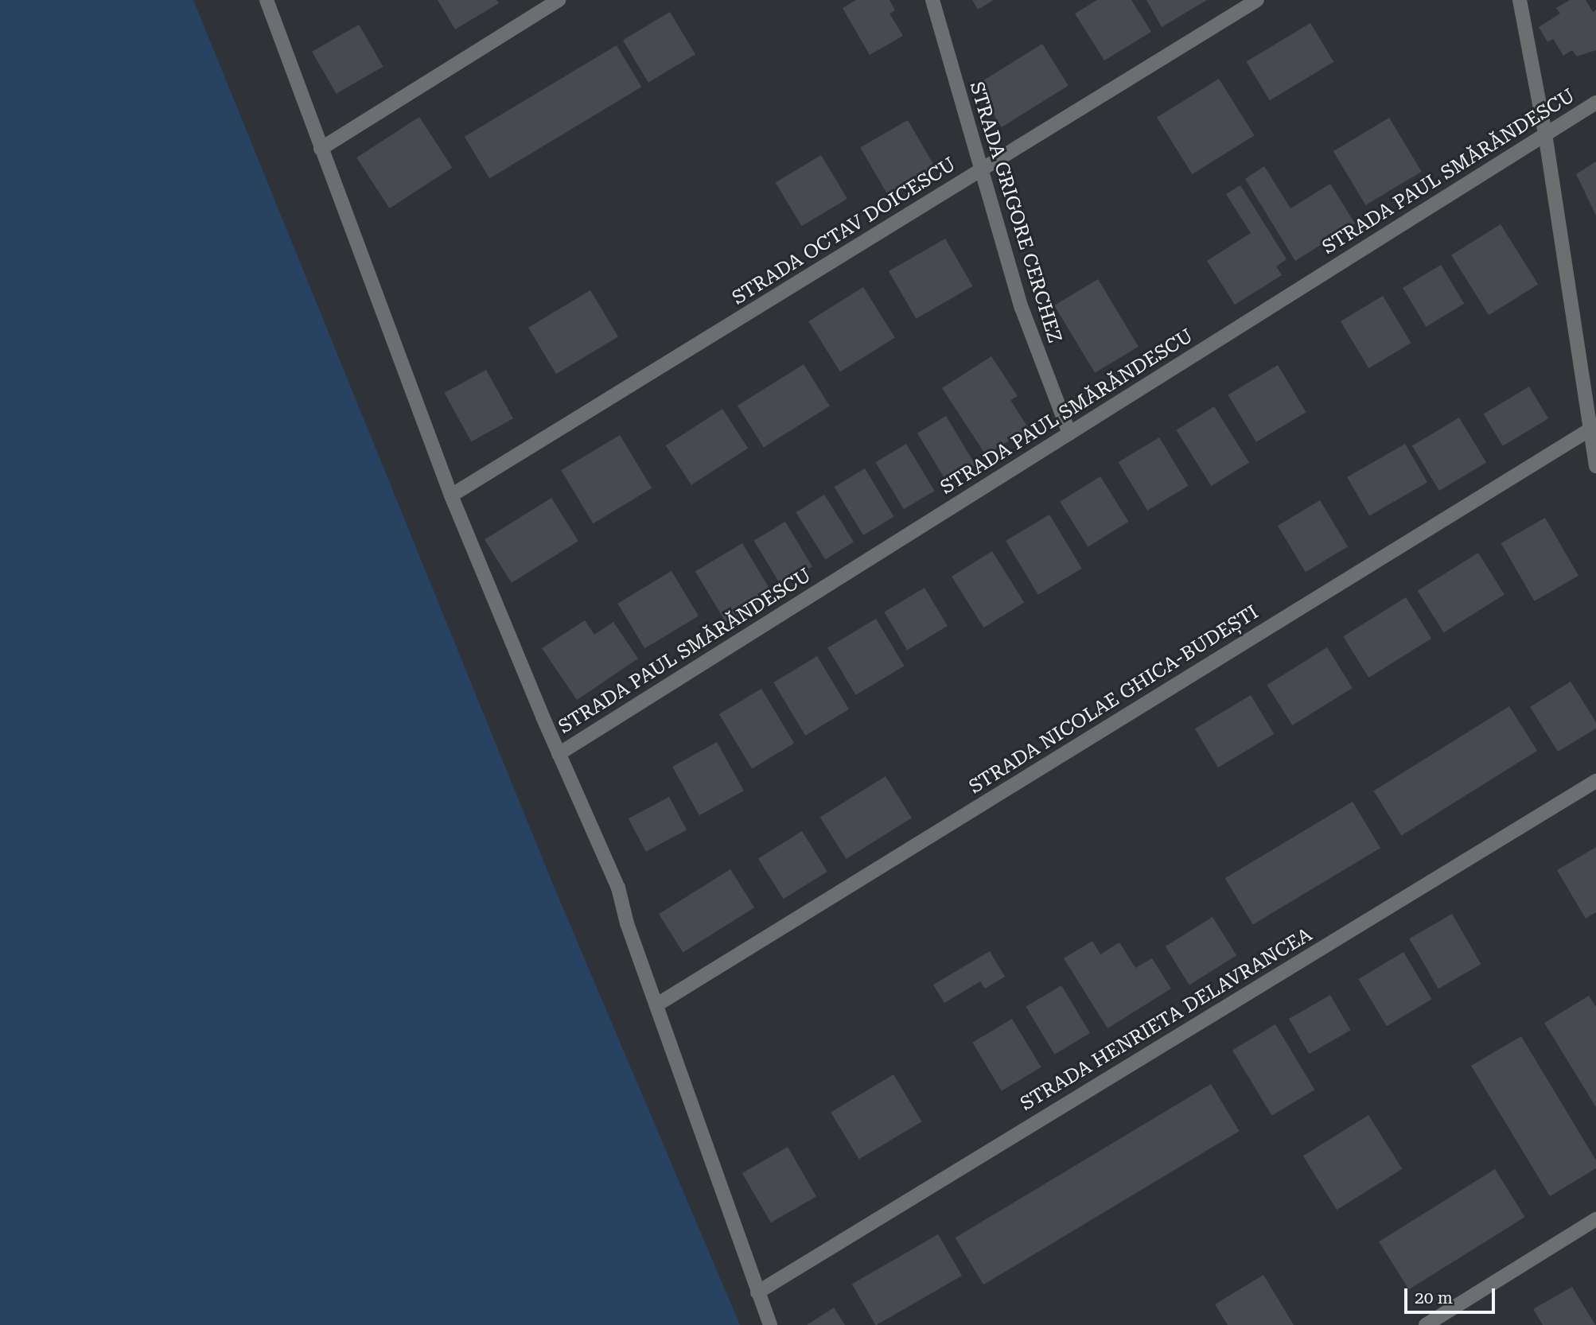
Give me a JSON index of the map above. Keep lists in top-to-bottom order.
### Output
{
  "streets": {
    "street": [
      "STRADA PAUL SMĂRĂNDESCU",
      "STRADA GRIGORE CERCHEZ",
      "STRADA OCTAV DOICESCU",
      "STRADA NICOLAE GHICA-BUDEȘTI",
      "STRADA HENRIETA DELAVRANCEA"
    ]
  },
  "crossings": [
    ["STRADA PAUL SMĂRĂNDESCU", "STRADA GRIGORE CERCHEZ"],
    ["STRADA GRIGORE CERCHEZ", "STRADA OCTAV DOICESCU"]
  ],
  "scale_bar": "20 m"
}
